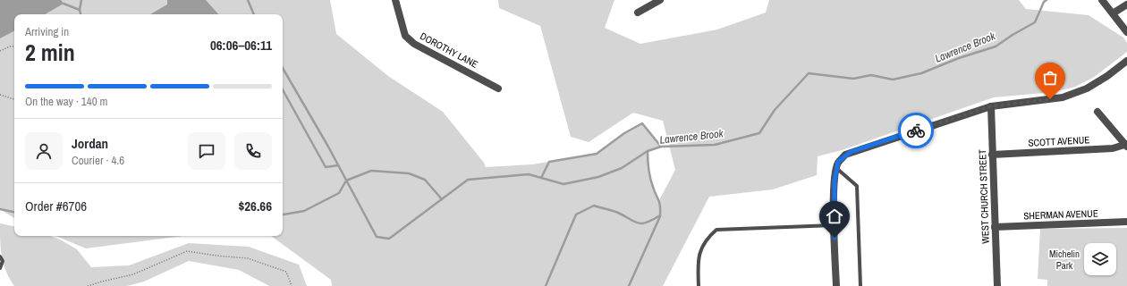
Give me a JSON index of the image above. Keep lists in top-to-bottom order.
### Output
{
  "streets": {
    "street": [
      "DOROTHY LANE",
      "SCOTT AVENUE",
      "WEST CHURCH STREET",
      "SHERMAN AVENUE"
    ]
  },
  "crossings": [
    ["SCOTT AVENUE", "WEST CHURCH STREET"],
    ["WEST CHURCH STREET", "SHERMAN AVENUE"]
  ],
  "water": ["Lawrence Brook"],
  "parks": ["Michelin Park"],
  "page": {
    "heading": ["2 min", "Arriving in", "06:06–06:11"],
    "panel": [
      "Jordan",
      "Courier · 4.6",
      "Order #6706",
      "$26.66"
    ],
    "bar": "On the way · 140 m"
  }
}
